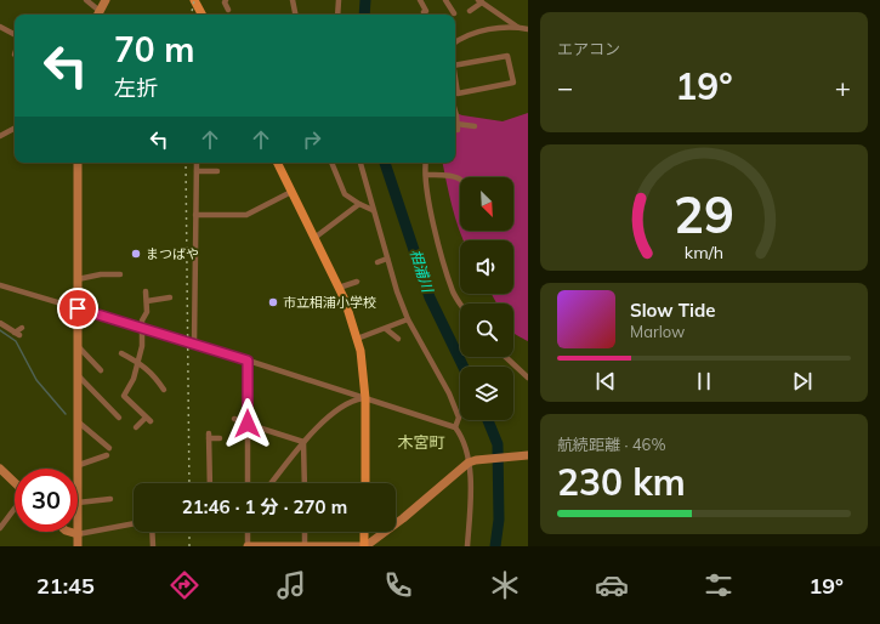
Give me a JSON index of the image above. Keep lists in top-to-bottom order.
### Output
{
  "districts": ["木宮町"],
  "water": ["相浦川"],
  "places": ["まつばや", "市立相浦小学校"],
  "north": "bottom right",
  "page": {
    "tile": [
      "エアコン",
      ["航続距離 · 46%", "230 km"]
    ],
    "turn": ["70 m", "左折"],
    "heat": ["−", "19°", "+"],
    "song": ["Slow Tide", "Marlow"],
    "limit": "30",
    "trip": "21:46 · 1 分 · 270 m",
    "tabs": ["21:45", "19°"],
    "gauge": ["29", "km/h"]
  }
}
